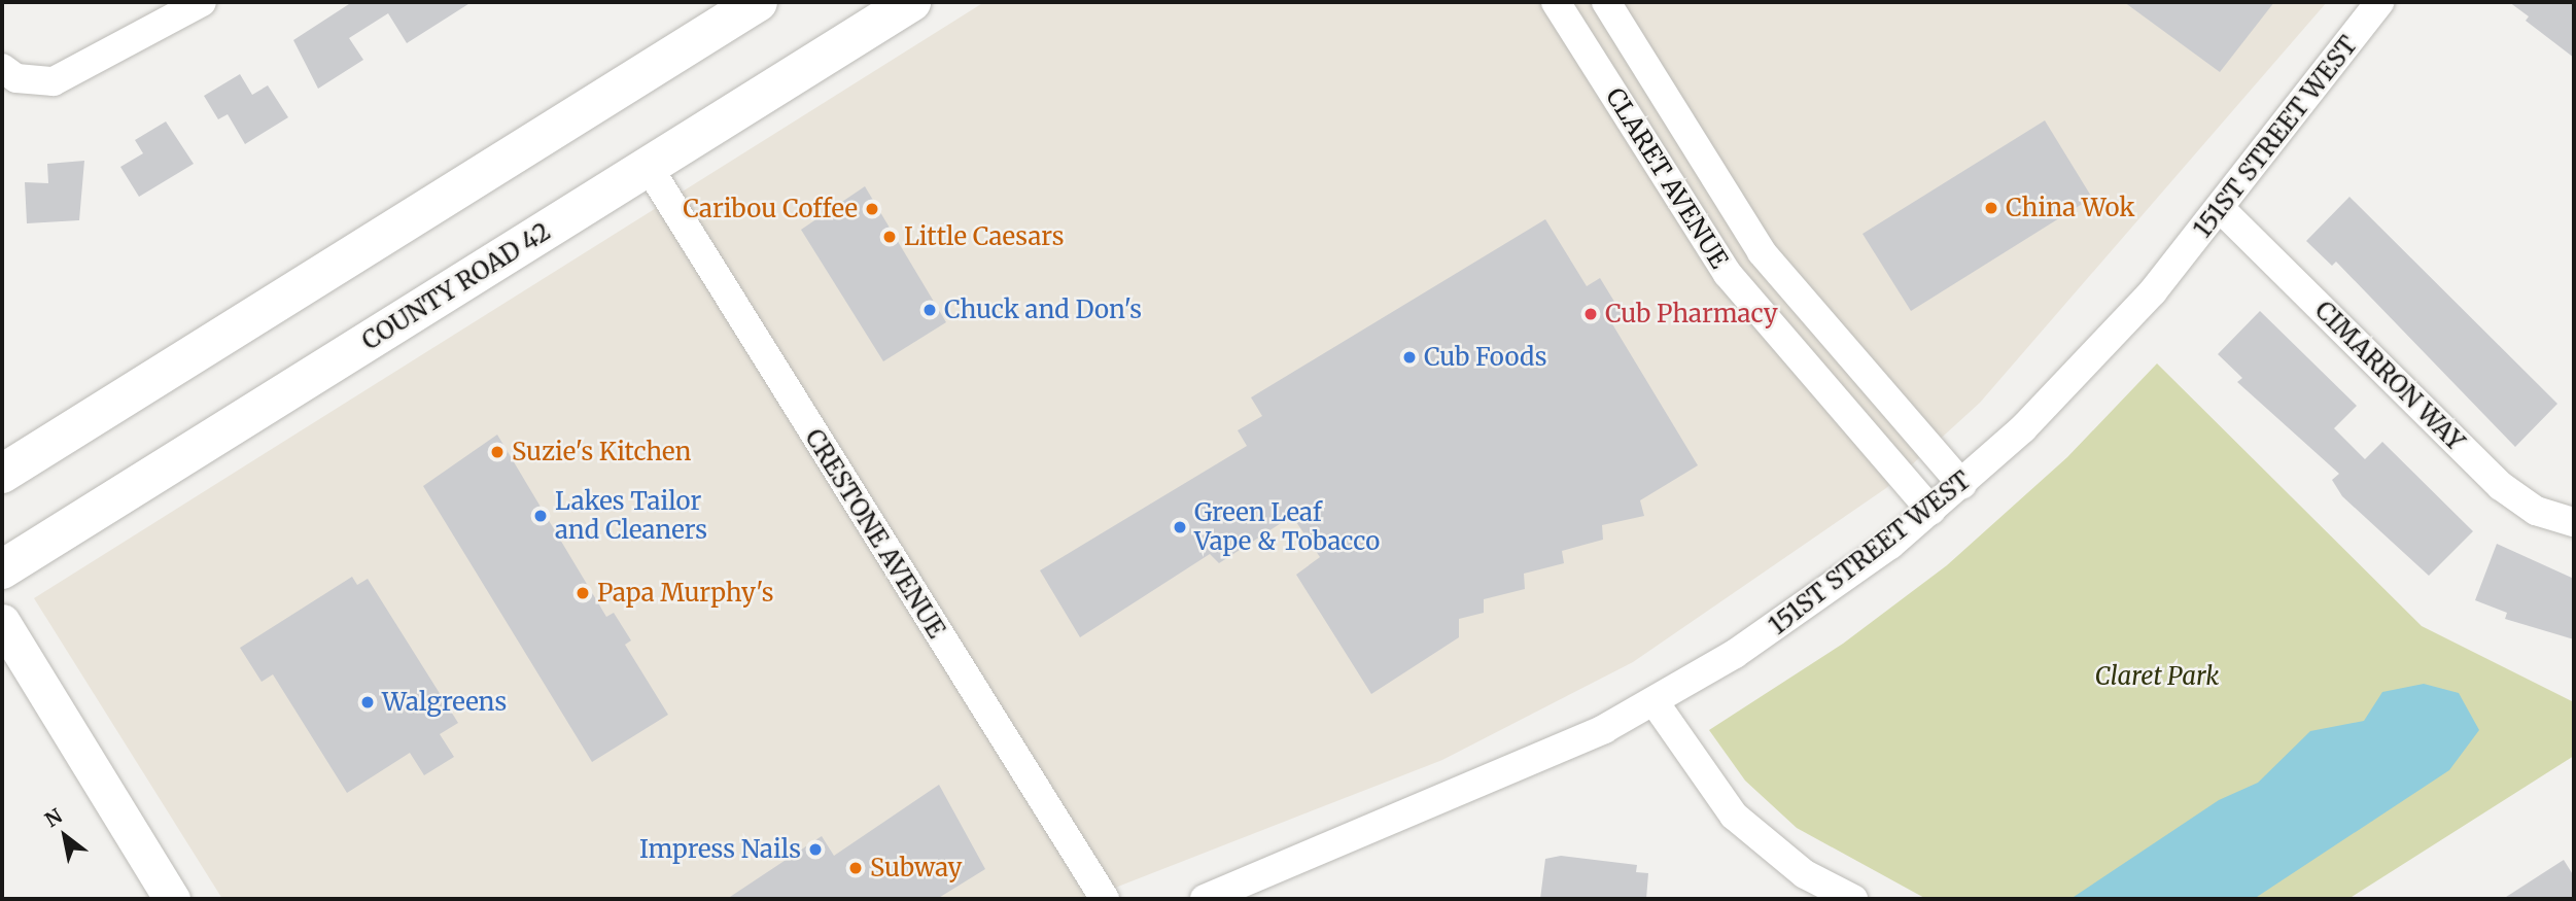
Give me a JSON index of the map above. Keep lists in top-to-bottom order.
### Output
{
  "streets": {
    "highway": ["COUNTY ROAD 42"],
    "street": [
      "151ST STREET WEST",
      "CLARET AVENUE",
      "CIMARRON WAY",
      "CRESTONE AVENUE"
    ]
  },
  "crossings": [
    ["151ST STREET WEST", "CLARET AVENUE"],
    ["151ST STREET WEST", "CIMARRON WAY"],
    ["COUNTY ROAD 42", "CRESTONE AVENUE"]
  ],
  "parks": ["Claret Park"],
  "places": [
    "China Wok",
    "Caribou Coffee",
    "Little Caesars",
    "Chuck and Don's",
    "Cub Pharmacy",
    "Cub Foods",
    "Suzie's Kitchen",
    "Lakes Tailor and Cleaners",
    "Green Leaf Vape & Tobacco",
    "Papa Murphy's",
    "Walgreens",
    "Impress Nails",
    "Subway"
  ],
  "north": "top left"
}
